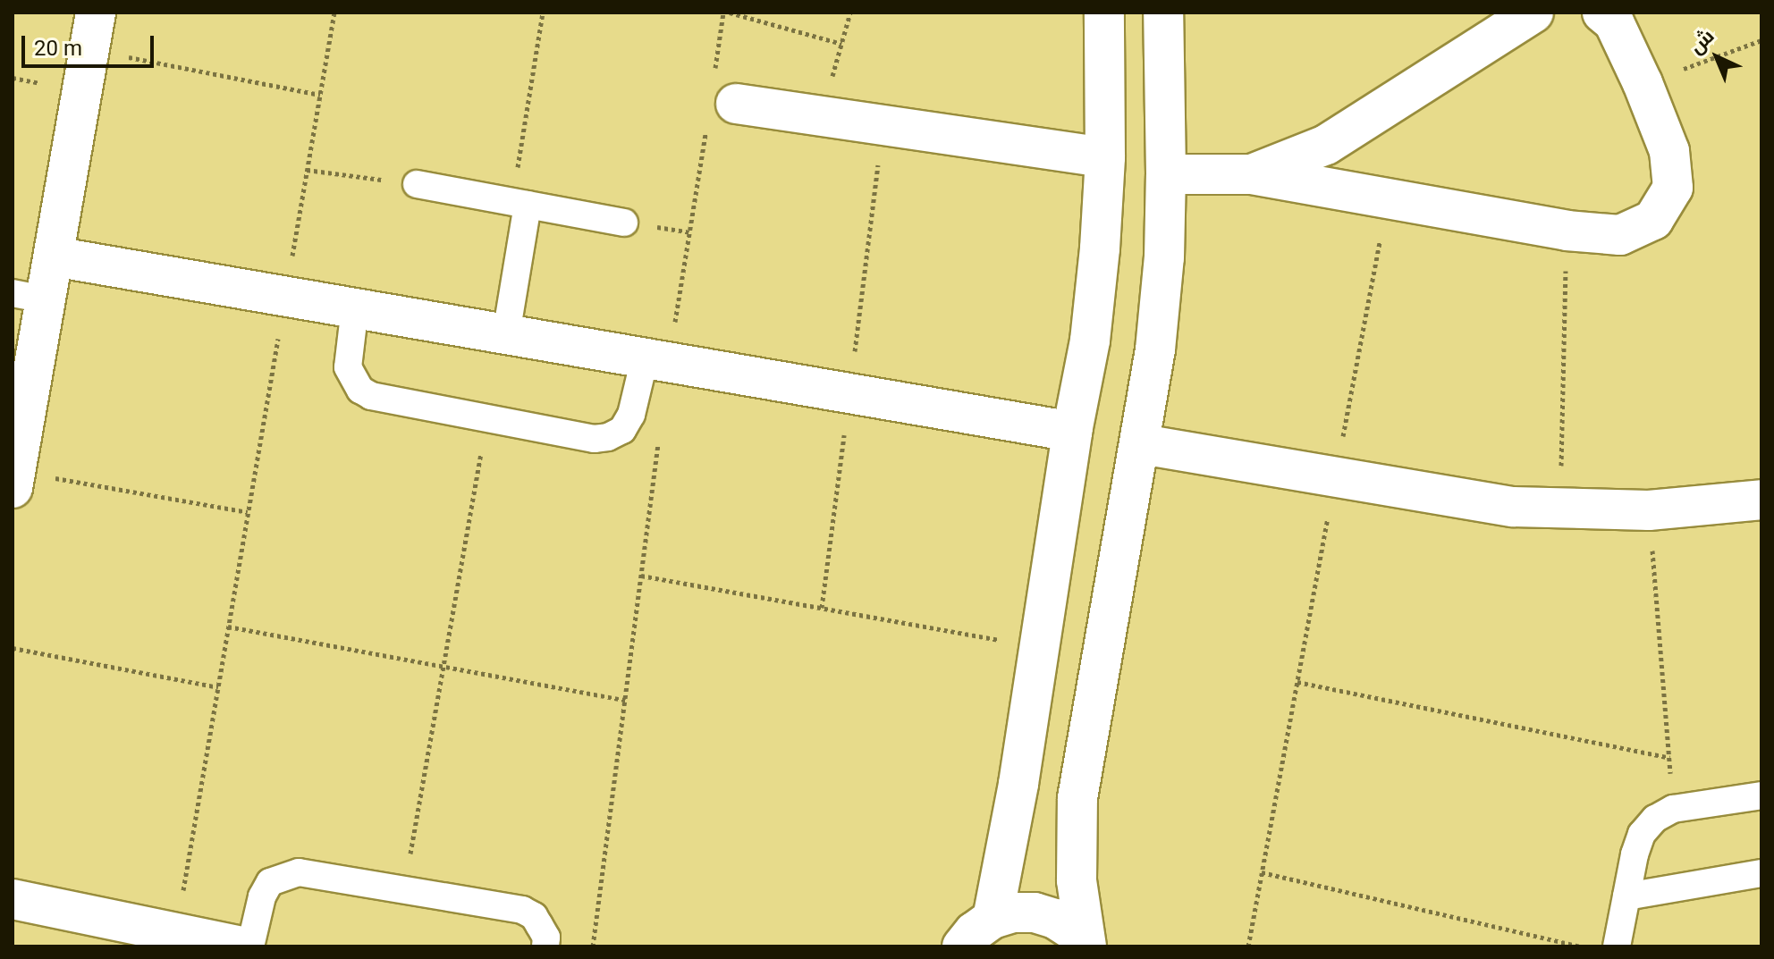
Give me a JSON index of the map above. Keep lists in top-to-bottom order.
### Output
{
  "scale_bar": "20 m",
  "north": "top left"
}
